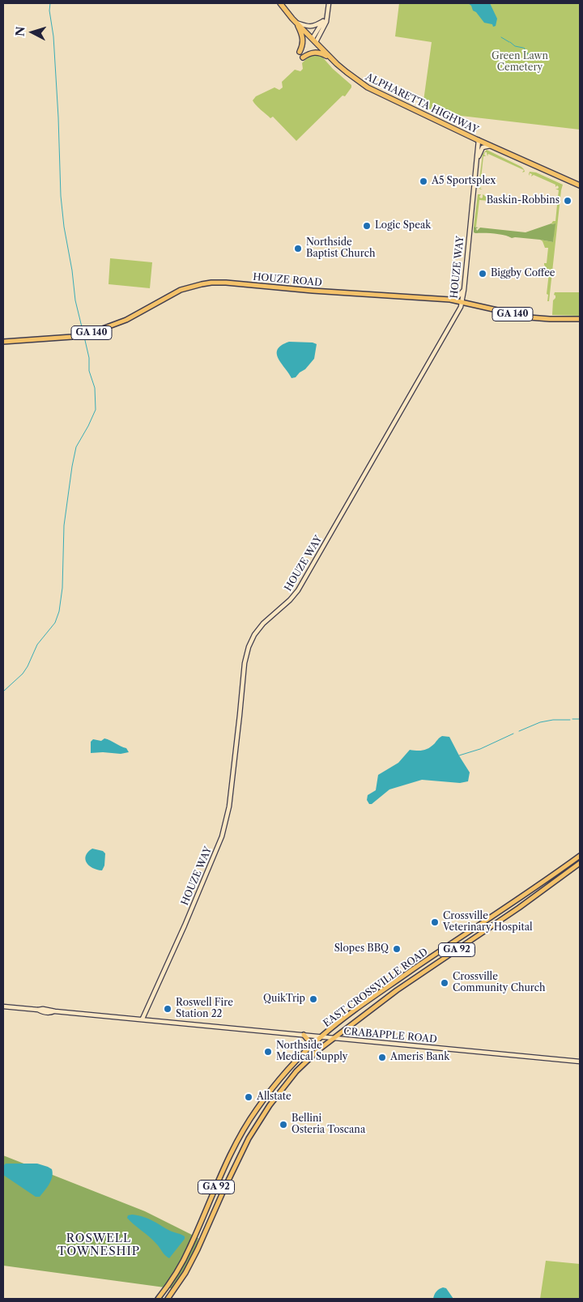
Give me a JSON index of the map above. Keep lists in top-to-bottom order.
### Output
{
  "streets": {
    "highway": ["ALPHARETTA HIGHWAY"],
    "main road": [
      "HOUZE ROAD",
      "GA 140",
      "GA 92",
      "EAST CROSSVILLE ROAD"
    ],
    "street": ["HOUZE WAY", "CRABAPPLE ROAD"]
  },
  "crossings": [
    ["ALPHARETTA HIGHWAY", "HOUZE WAY"],
    ["HOUZE WAY", "HOUZE ROAD"],
    ["HOUZE WAY", "CRABAPPLE ROAD"],
    ["GA 92", "EAST CROSSVILLE ROAD"],
    ["GA 92", "CRABAPPLE ROAD"],
    ["EAST CROSSVILLE ROAD", "CRABAPPLE ROAD"]
  ],
  "districts": ["ROSWELL TOWNESHIP"],
  "parks": ["Green Lawn Cemetery"],
  "places": [
    "A5 Sportsplex",
    "Baskin-Robbins",
    "Logic Speak",
    "Northside Baptist Church",
    "Biggby Coffee",
    "Crossville Veterinary Hospital",
    "Slopes BBQ",
    "Crossville Community Church",
    "QuikTrip",
    "Roswell Fire Station 22",
    "Northside Medical Supply",
    "Ameris Bank",
    "Allstate",
    "Bellini Osteria Toscana"
  ],
  "north": "left"
}
